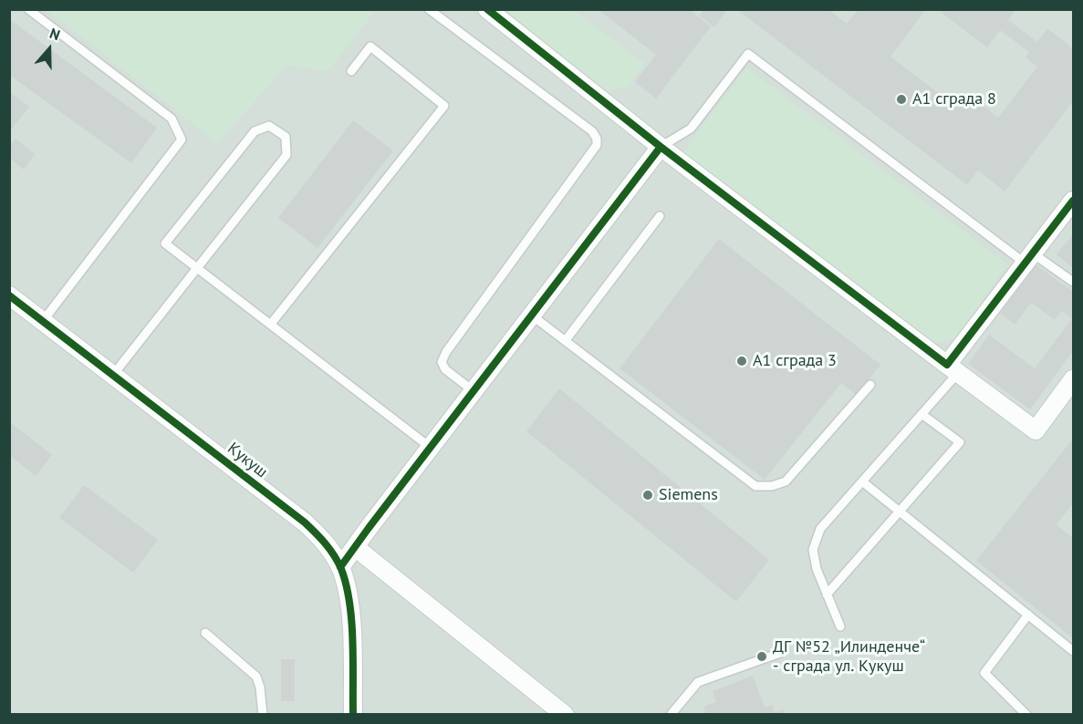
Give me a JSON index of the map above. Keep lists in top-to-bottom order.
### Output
{
  "streets": {
    "street": ["Кукуш"]
  },
  "places": [
    "А1 сграда 8",
    "А1 сграда 3",
    "Siemens",
    "ДГ №52 „Илинденче“ - сграда ул. Кукуш"
  ],
  "north": "top"
}
